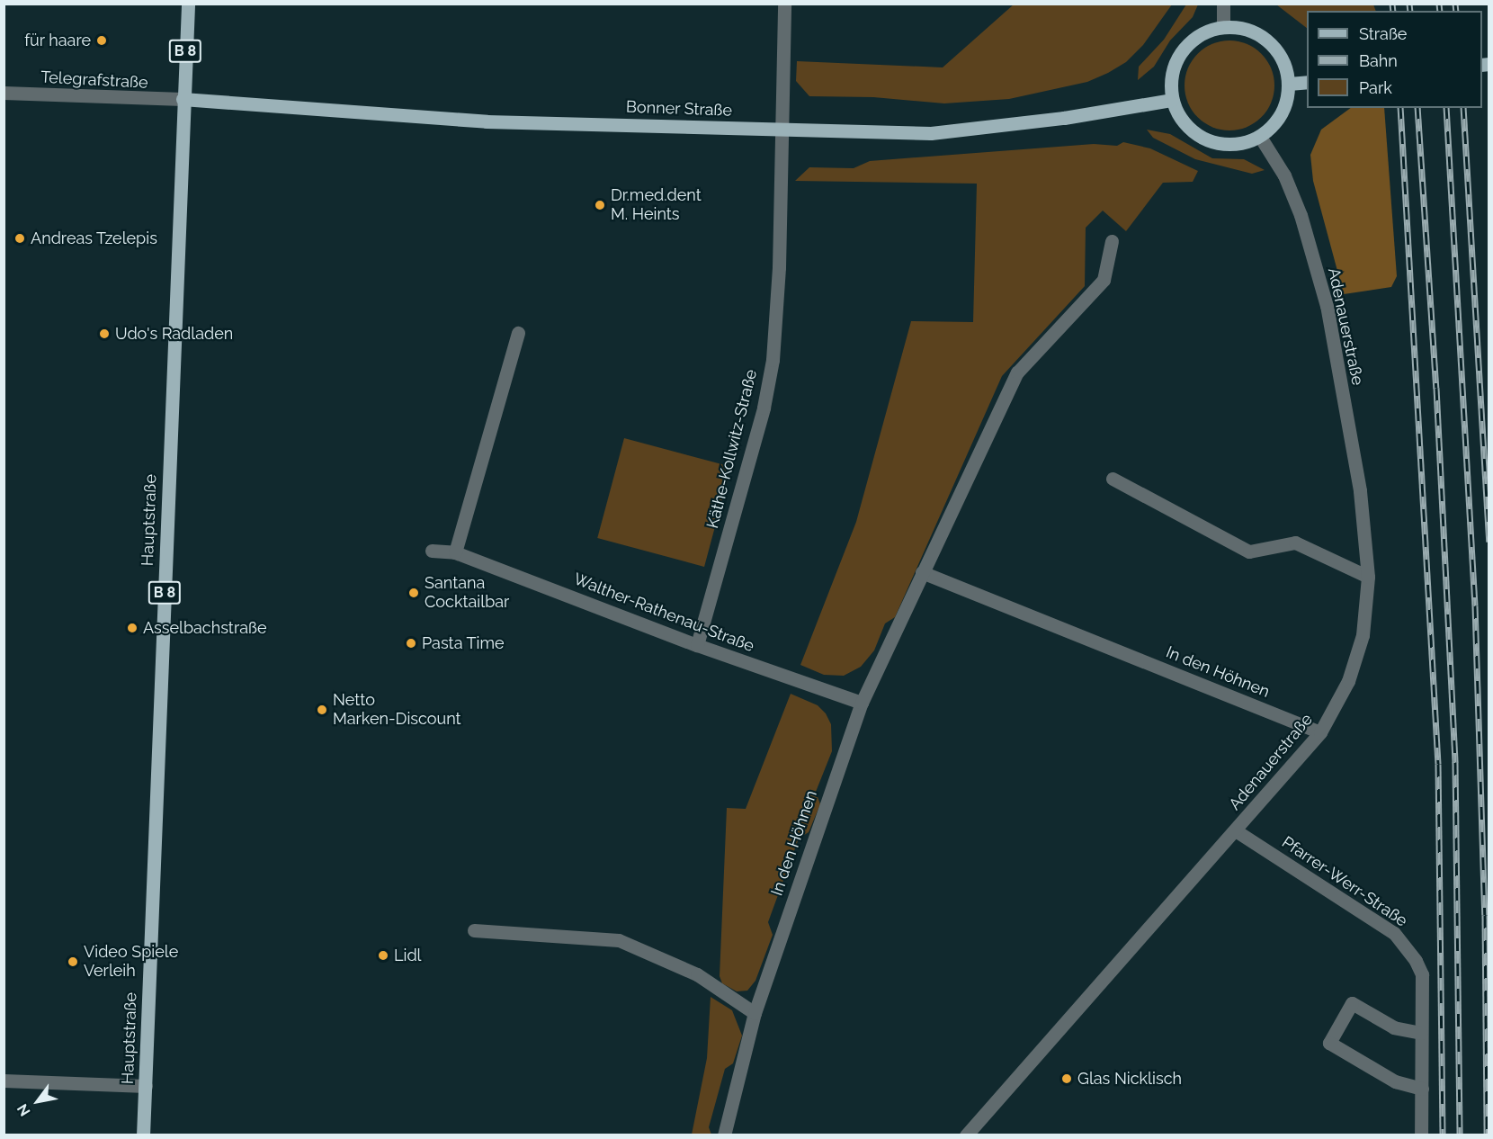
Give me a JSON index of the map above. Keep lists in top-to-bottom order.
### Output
{
  "streets": {
    "main road": ["B 8", "Bonner Straße", "Hauptstraße"],
    "street": [
      "Telegrafstraße",
      "Adenauerstraße",
      "Käthe-Kollwitz-Straße",
      "Walther-Rathenau-Straße",
      "In den Höhnen",
      "Pfarrer-Werr-Straße"
    ]
  },
  "crossings": [
    ["Telegrafstraße", "Bonner Straße"],
    ["Telegrafstraße", "Hauptstraße"],
    ["Bonner Straße", "Adenauerstraße"],
    ["Bonner Straße", "Käthe-Kollwitz-Straße"],
    ["Bonner Straße", "Hauptstraße"],
    ["Adenauerstraße", "In den Höhnen"],
    ["Adenauerstraße", "Pfarrer-Werr-Straße"],
    ["Käthe-Kollwitz-Straße", "Walther-Rathenau-Straße"],
    ["Walther-Rathenau-Straße", "In den Höhnen"]
  ],
  "places": [
    "für haare",
    "Dr.med.dent M. Heints",
    "Andreas Tzelepis",
    "Udo's Radladen",
    "Santana Cocktailbar",
    "Asselbachstraße",
    "Pasta Time",
    "Netto Marken-Discount",
    "Lidl",
    "Video Spiele Verleih",
    "Glas Nicklisch"
  ],
  "legend": ["Straße", "Bahn", "Park"],
  "north": "bottom left"
}
